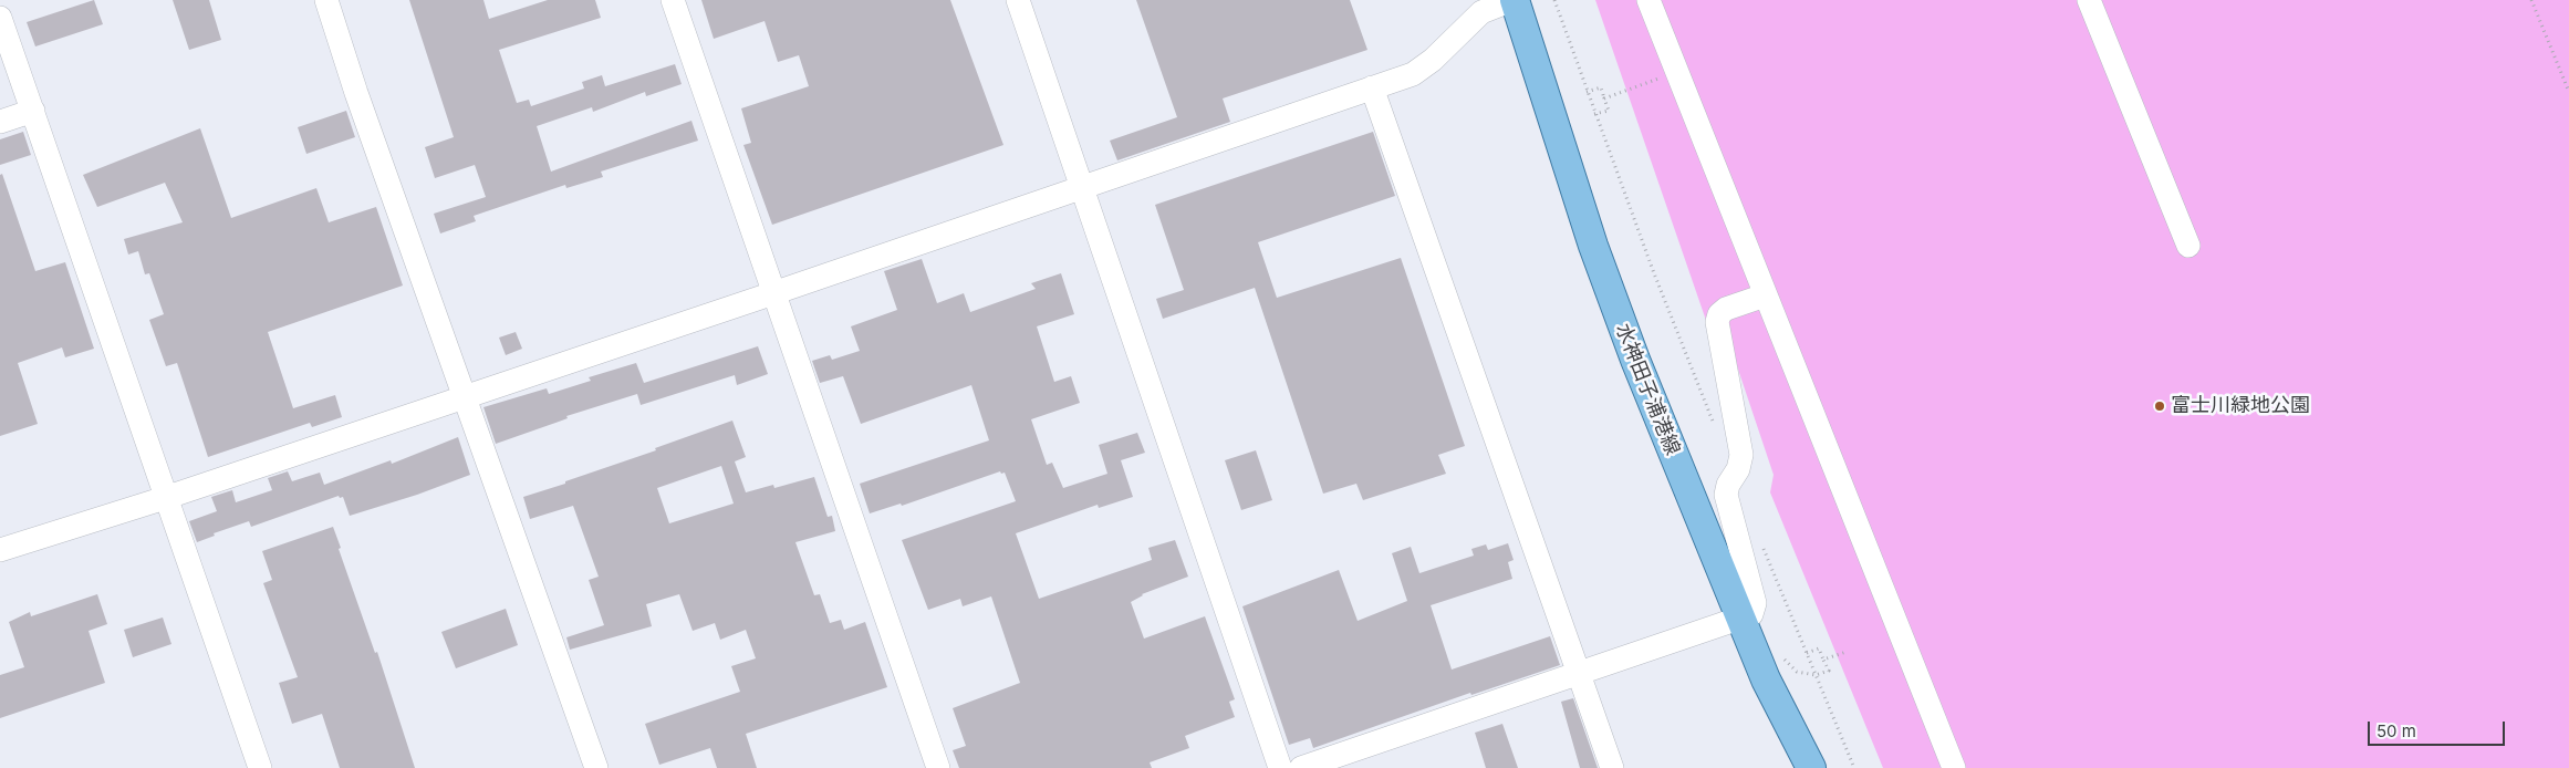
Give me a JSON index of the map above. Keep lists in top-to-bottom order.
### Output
{
  "streets": {
    "main road": ["水神田子浦港線"]
  },
  "places": ["富士川緑地公園"],
  "scale_bar": "50 m"
}
